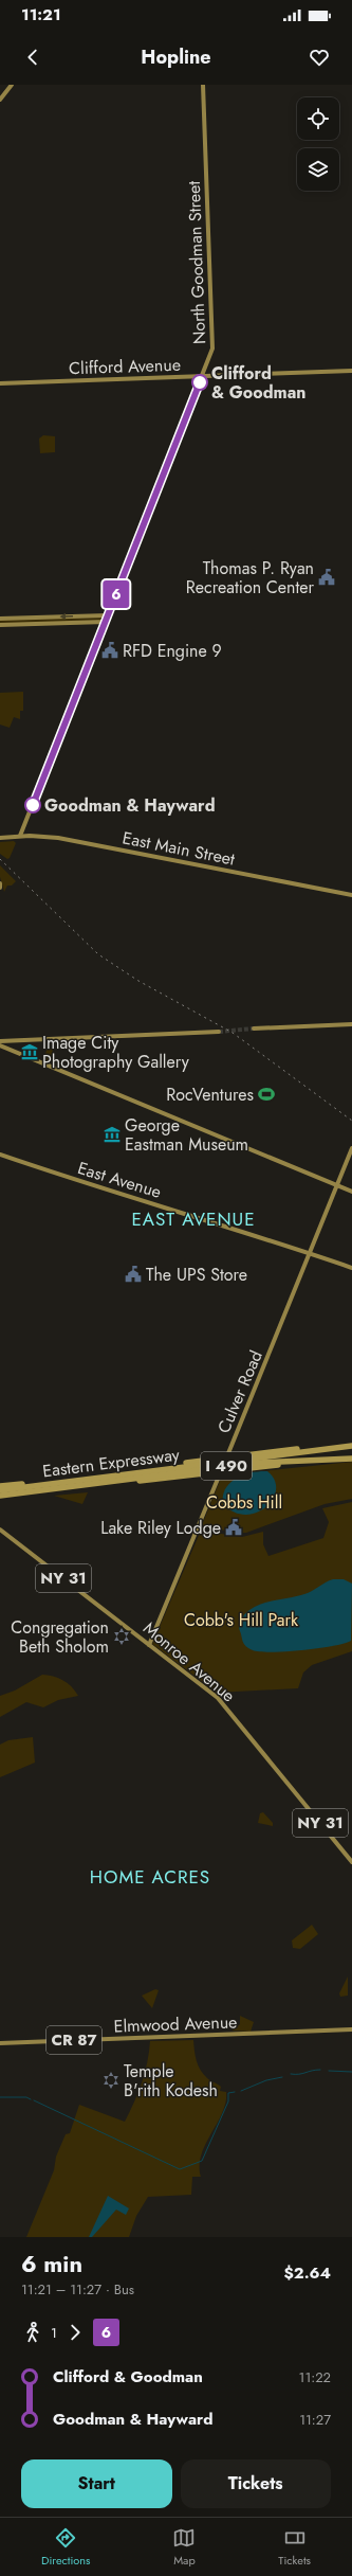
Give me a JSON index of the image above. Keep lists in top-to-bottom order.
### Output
{
  "streets": {
    "highway": ["Eastern Expressway", "I 490"],
    "main road": [
      "North Goodman Street",
      "Clifford Avenue",
      "East Main Street",
      "East Avenue",
      "Culver Road",
      "NY 31",
      "Monroe Avenue",
      "Elmwood Avenue",
      "CR 87"
    ]
  },
  "crossings": [
    ["North Goodman Street", "Clifford Avenue"],
    ["North Goodman Street", "East Main Street"],
    ["East Avenue", "Culver Road"],
    ["Culver Road", "Monroe Avenue"]
  ],
  "districts": ["EAST AVENUE", "HOME ACRES"],
  "parks": ["Cobbs Hill", "Cobb's Hill Park"],
  "places": {
    "other": ["Clifford & Goodman", "Goodman & Hayward"],
    "public building": [
      "Thomas P. Ryan Recreation Center",
      "RFD Engine 9",
      "The UPS Store",
      "Lake Riley Lodge"
    ],
    "museum": ["Image City Photography Gallery", "George Eastman Museum"],
    "sports": ["RocVentures"],
    "synagogue": ["Congregation Beth Sholom", "Temple B'rith Kodesh"]
  },
  "lines": ["bus line 6"],
  "page": {
    "status": "11:21",
    "header": "Hopline",
    "on_map": "6",
    "heading": ["6 min", "11:21 – 11:27 · Bus", "$2.64"],
    "legs": ["1", "6"],
    "list": [
      {
        "name": "Clifford & Goodman",
        "value": "11:22"
      },
      {
        "name": "Goodman & Hayward",
        "value": "11:27"
      }
    ],
    "buttons": ["Start", "Tickets"],
    "tabs": ["Directions", "Map", "Tickets"]
  }
}
